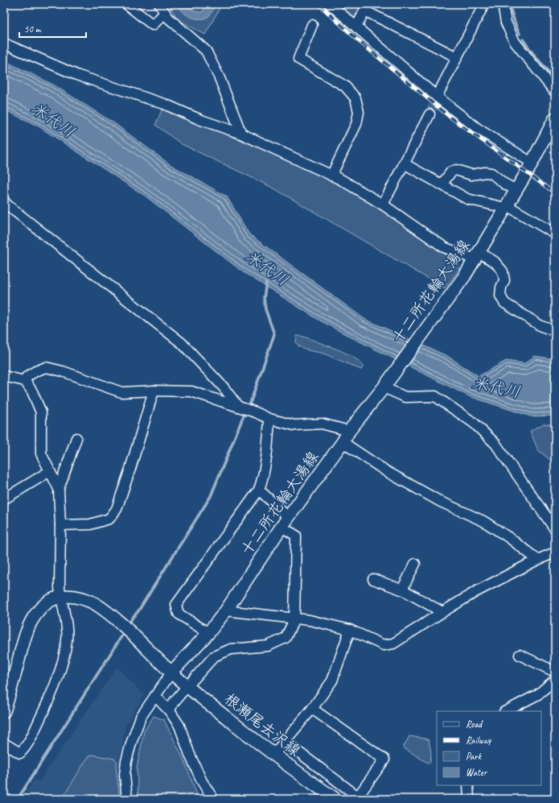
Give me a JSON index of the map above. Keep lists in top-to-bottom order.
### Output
{
  "streets": {
    "main road": ["十二所花輪大湯線", "根瀬尾去沢線"]
  },
  "crossings": [
    ["十二所花輪大湯線", "根瀬尾去沢線"]
  ],
  "water": ["米代川"],
  "legend": [
    "Road",
    "Railway",
    "Park",
    "Water"
  ],
  "scale_bar": "50 m"
}
